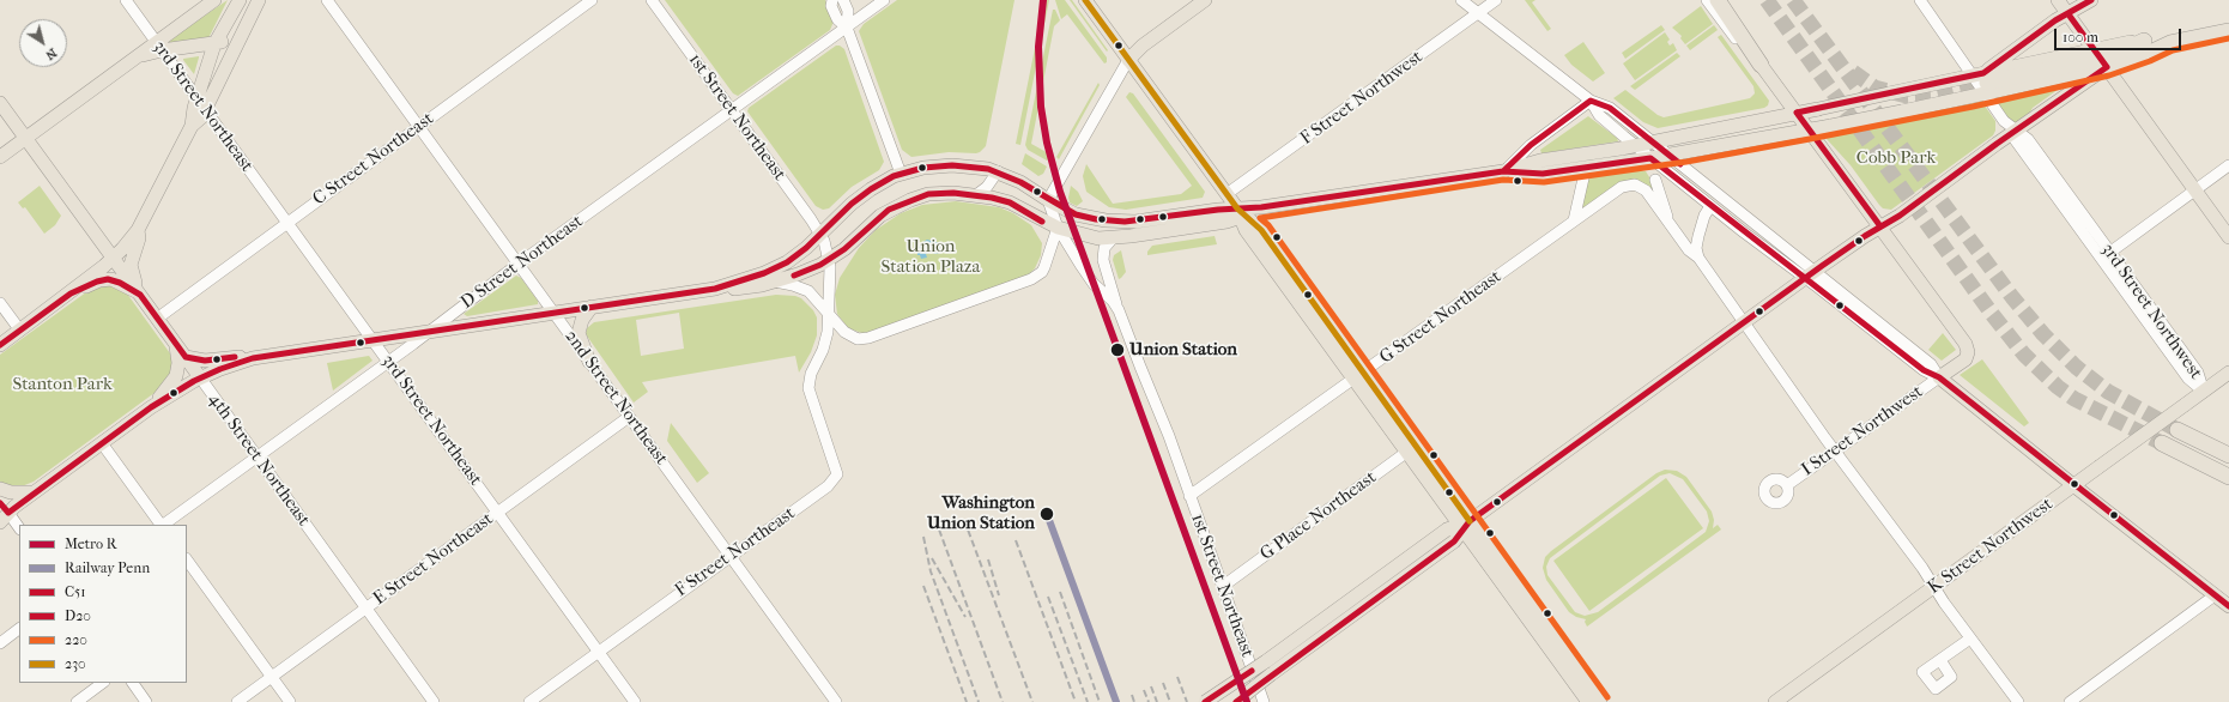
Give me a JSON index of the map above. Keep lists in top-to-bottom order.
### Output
{
  "streets": {
    "main road": ["4th Street Northeast", "K Street Northwest"],
    "street": [
      "F Street Northwest",
      "3rd Street Northeast",
      "1st Street Northeast",
      "C Street Northeast",
      "D Street Northeast",
      "3rd Street Northwest",
      "G Street Northeast",
      "2nd Street Northeast",
      "I Street Northwest",
      "G Place Northeast",
      "F Street Northeast",
      "E Street Northeast"
    ]
  },
  "crossings": [
    ["3rd Street Northeast", "C Street Northeast"],
    ["3rd Street Northeast", "D Street Northeast"],
    ["3rd Street Northeast", "F Street Northeast"],
    ["3rd Street Northeast", "E Street Northeast"],
    ["1st Street Northeast", "D Street Northeast"],
    ["1st Street Northeast", "G Street Northeast"],
    ["1st Street Northeast", "G Place Northeast"],
    ["C Street Northeast", "2nd Street Northeast"],
    ["C Street Northeast", "4th Street Northeast"],
    ["D Street Northeast", "2nd Street Northeast"],
    ["D Street Northeast", "4th Street Northeast"],
    ["3rd Street Northwest", "K Street Northwest"],
    ["2nd Street Northeast", "F Street Northeast"],
    ["2nd Street Northeast", "E Street Northeast"],
    ["4th Street Northeast", "E Street Northeast"]
  ],
  "parks": ["Cobb Park", "Union Station Plaza", "Stanton Park"],
  "places": ["Union Station", "Washington Union Station"],
  "lines": [
    "metro line R",
    "transit line D20",
    "transit line 230",
    "transit line 220",
    "transit line C51",
    "rail line Penn"
  ],
  "legend": [
    "Metro R",
    "Railway Penn",
    "C51",
    "D20",
    "220",
    "230"
  ],
  "scale_bar": "100 m",
  "north": "bottom right"
}
